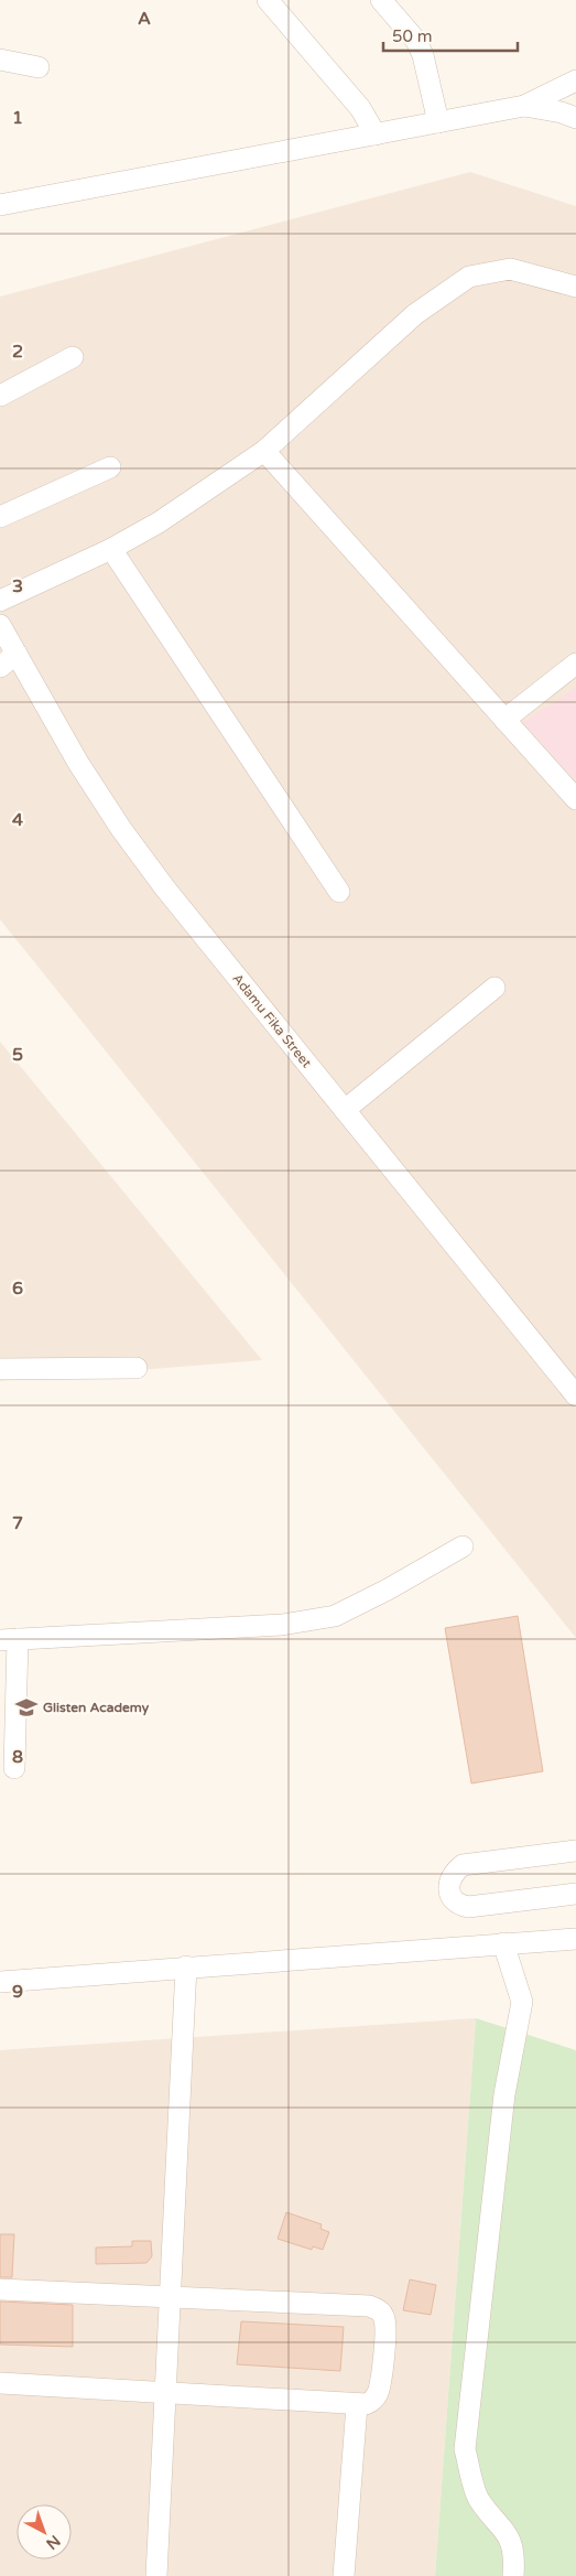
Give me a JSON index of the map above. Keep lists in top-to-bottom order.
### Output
{
  "streets": {
    "street": ["Adamu Fika Street"]
  },
  "places": {
    "school or university": ["Glisten Academy"]
  },
  "scale_bar": "50 m",
  "north": "bottom right",
  "grid": {
    "columns": ["A"],
    "rows": [
      "1",
      "2",
      "3",
      "4",
      "5",
      "6",
      "7",
      "8",
      "9"
    ]
  }
}
